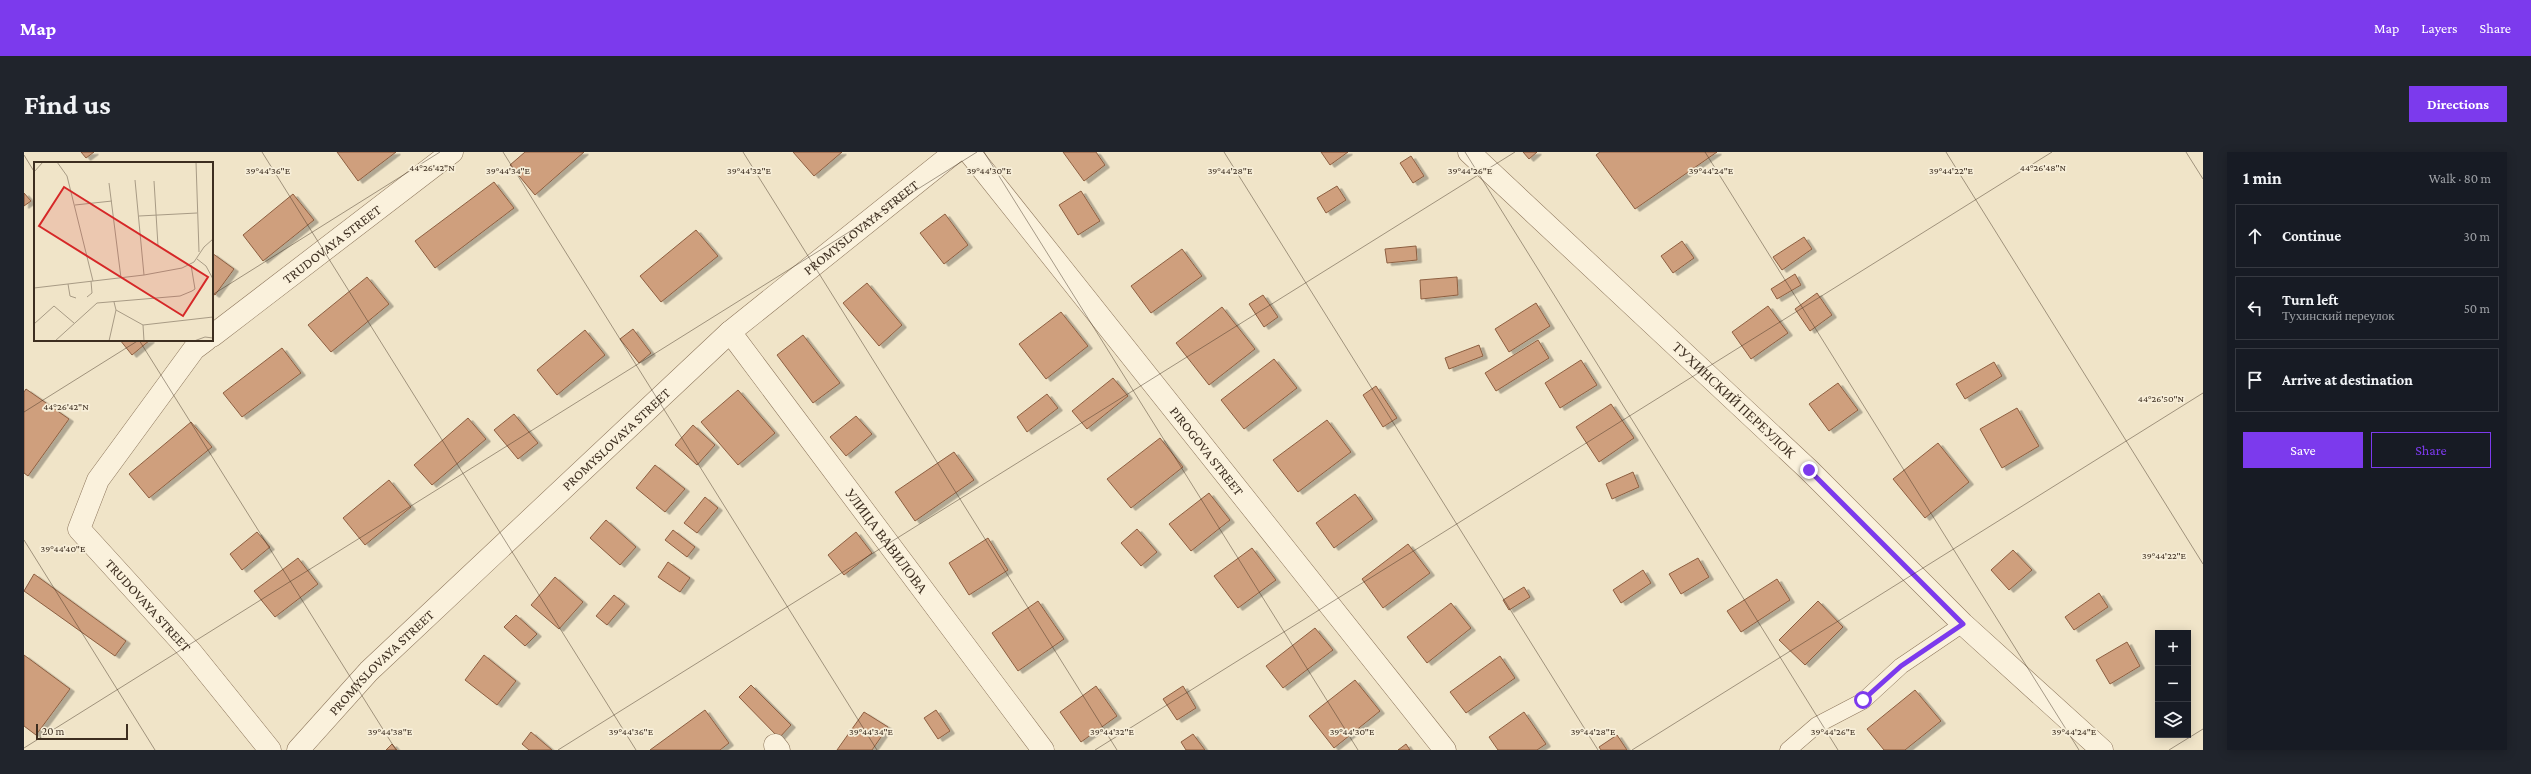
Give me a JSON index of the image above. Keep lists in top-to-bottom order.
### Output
{
  "streets": {
    "street": [
      "PROMYSLOVAYA STREET",
      "TRUDOVAYA STREET",
      "ТУХИНСКИЙ ПЕРЕУЛОК",
      "PIROGOVA STREET",
      "УЛИЦА ВАВИЛОВА"
    ]
  },
  "crossings": [
    ["PROMYSLOVAYA STREET", "УЛИЦА ВАВИЛОВА"]
  ],
  "scale_bar": "20 m",
  "page": {
    "header": "Map",
    "nav": ["Map", "Layers", "Share"],
    "buttons": [
      "Directions",
      ["Save", "Share"]
    ],
    "title": "Find us",
    "heading": ["1 min", "Walk · 80 m"],
    "list": [
      ["Continue", "30 m"],
      ["Turn left", "Тухинский переулок", "50 m"],
      "Arrive at destination"
    ],
    "map_buttons": ["+", "−"],
    "scale": "20 m"
  },
  "coordinates": [
    "44°26'42\"N",
    "44°26'48\"N",
    "39°44'26\"E",
    "39°44'36\"E",
    "39°44'34\"E",
    "39°44'32\"E",
    "39°44'30\"E",
    "39°44'28\"E",
    "39°44'24\"E",
    "39°44'22\"E",
    "44°26'50\"N",
    "39°44'40\"E",
    "39°44'38\"E"
  ]
}
